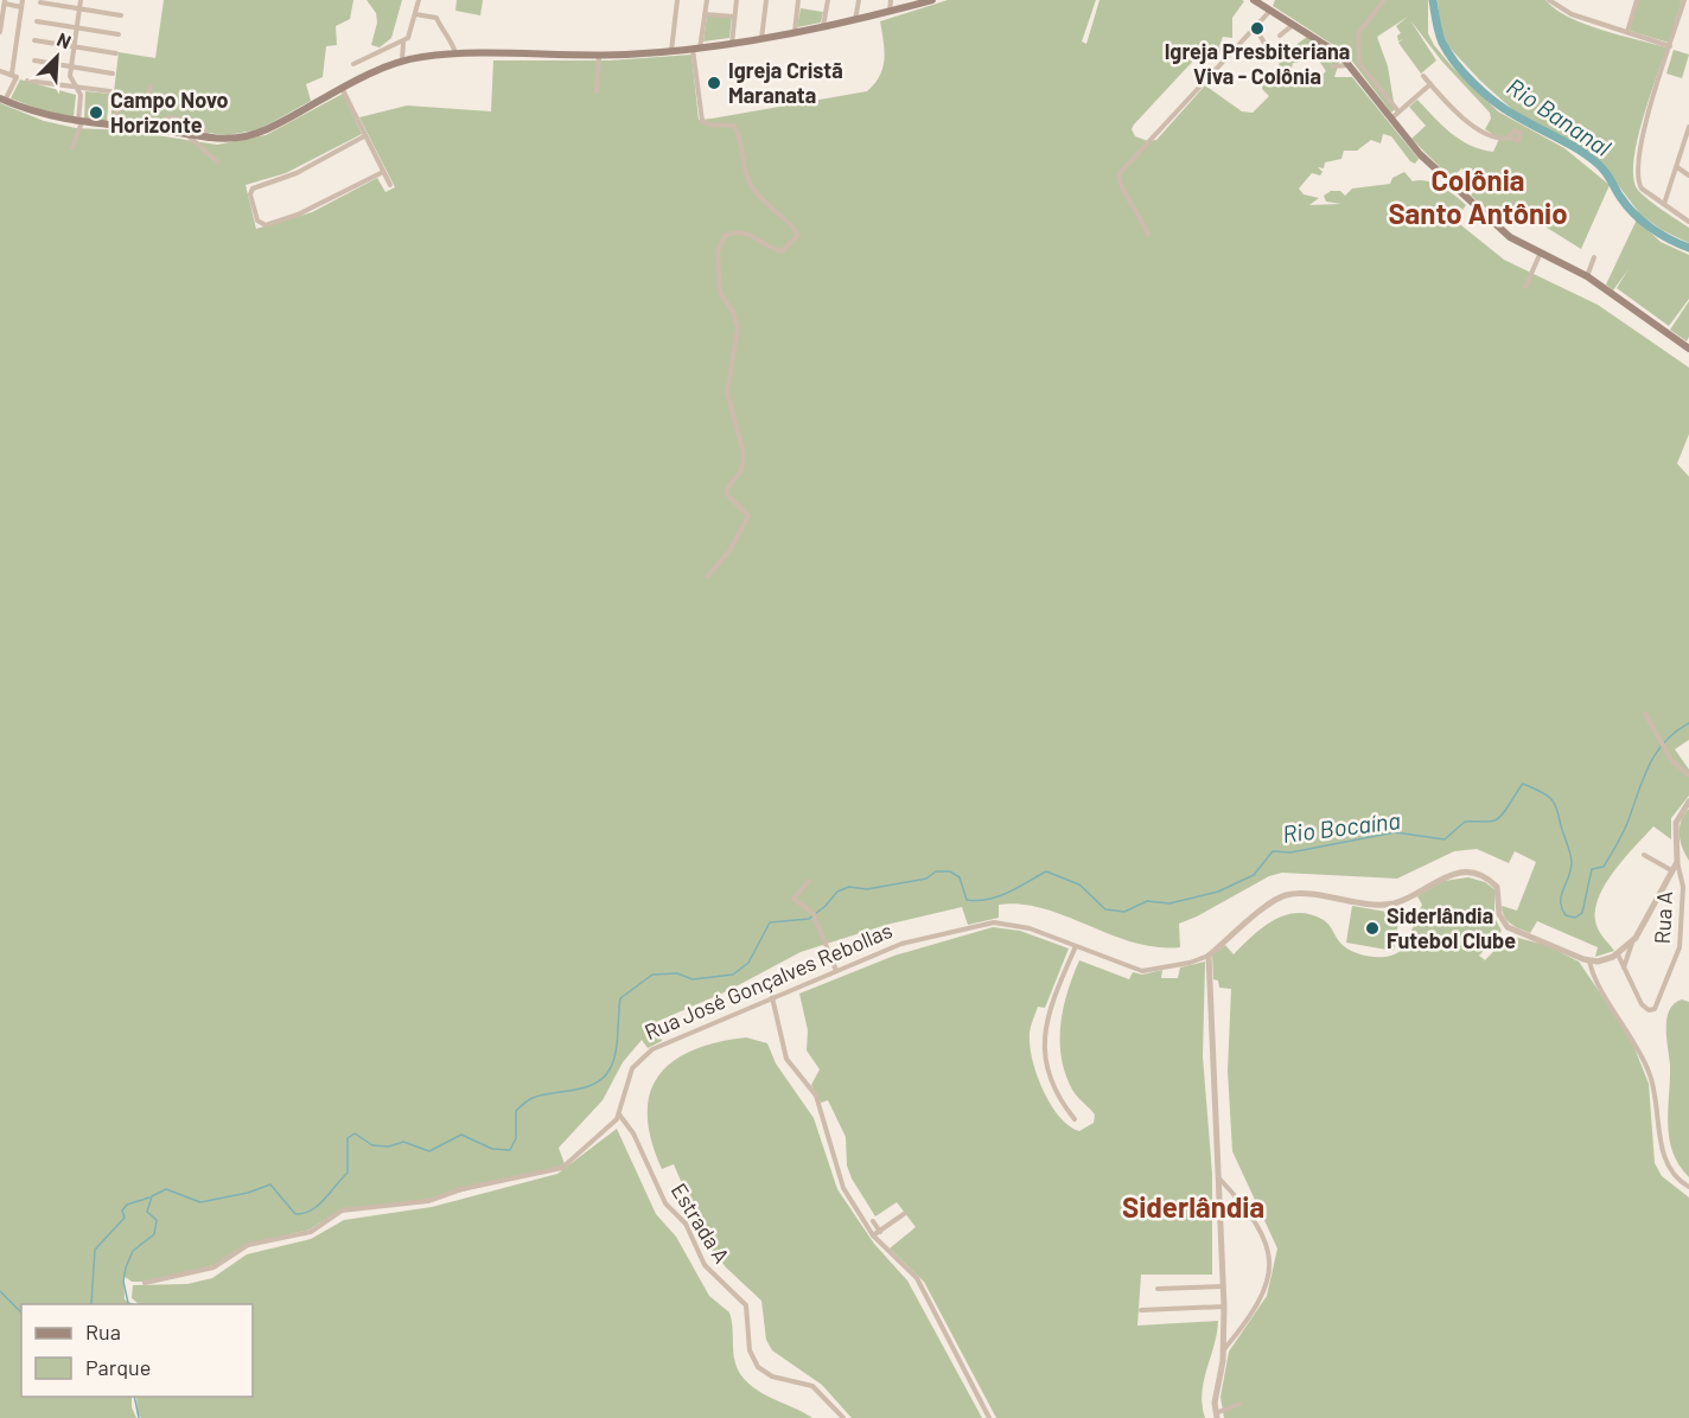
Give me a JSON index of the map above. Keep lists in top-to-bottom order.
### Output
{
  "streets": {
    "street": ["Rua A", "Rua José Gonçalves Rebollas", "Estrada A"]
  },
  "crossings": [
    ["Rua José Gonçalves Rebollas", "Estrada A"]
  ],
  "districts": ["Colônia Santo Antônio", "Siderlândia"],
  "water": ["Rio Bananal", "Rio Bocaína"],
  "places": [
    "Igreja Presbiteriana Viva - Colônia",
    "Igreja Cristã Maranata",
    "Campo Novo Horizonte",
    "Siderlândia Futebol Clube"
  ],
  "legend": ["Rua", "Parque"],
  "north": "top right"
}
